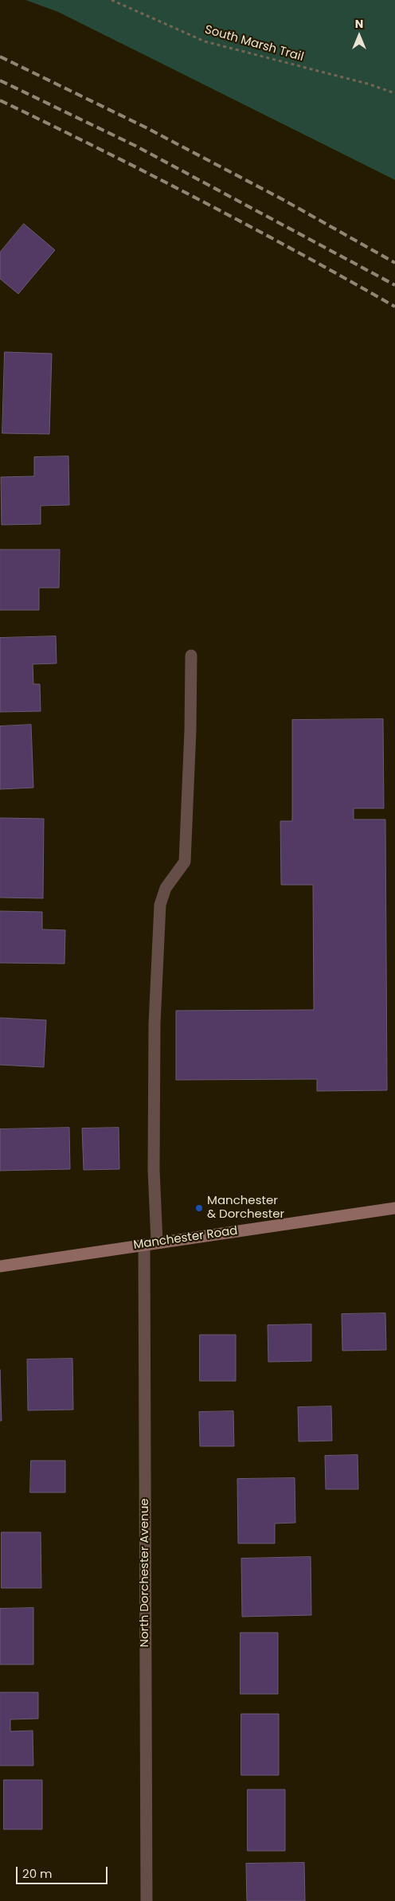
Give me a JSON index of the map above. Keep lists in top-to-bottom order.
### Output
{
  "streets": {
    "street": ["Manchester Road", "North Dorchester Avenue"],
    "path": ["South Marsh Trail"]
  },
  "crossings": [
    ["Manchester Road", "North Dorchester Avenue"]
  ],
  "places": ["Manchester & Dorchester"],
  "scale_bar": "20 m",
  "north": "top"
}
